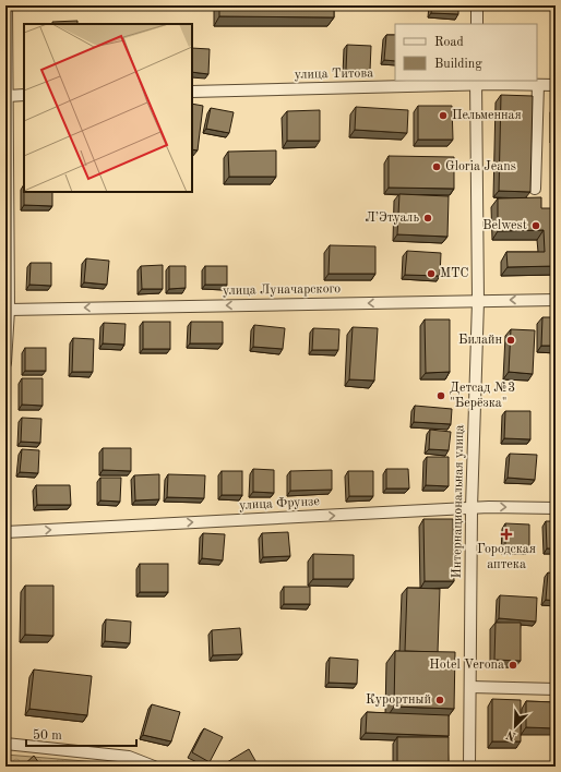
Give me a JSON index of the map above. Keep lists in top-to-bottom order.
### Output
{
  "streets": {
    "street": [
      "улица Титова",
      "улица Луначарского",
      "Интернациональная улица",
      "улица Фрунзе"
    ]
  },
  "crossings": [
    ["улица Титова", "Интернациональная улица"],
    ["улица Луначарского", "Интернациональная улица"],
    ["Интернациональная улица", "улица Фрунзе"]
  ],
  "one_way": ["улица Луначарского", "улица Фрунзе"],
  "places": {
    "other": [
      "Пельменная",
      "Gloria Jeans",
      "Л’Этуаль",
      "Belwest",
      "МТС",
      "Билайн",
      "Детсад №3 \"Берёзка\"",
      "Hotel Verona",
      "Курортный"
    ],
    "health": ["Городская аптека"]
  },
  "legend": ["Road", "Building"],
  "scale_bar": "50 m",
  "north": "bottom left"
}
